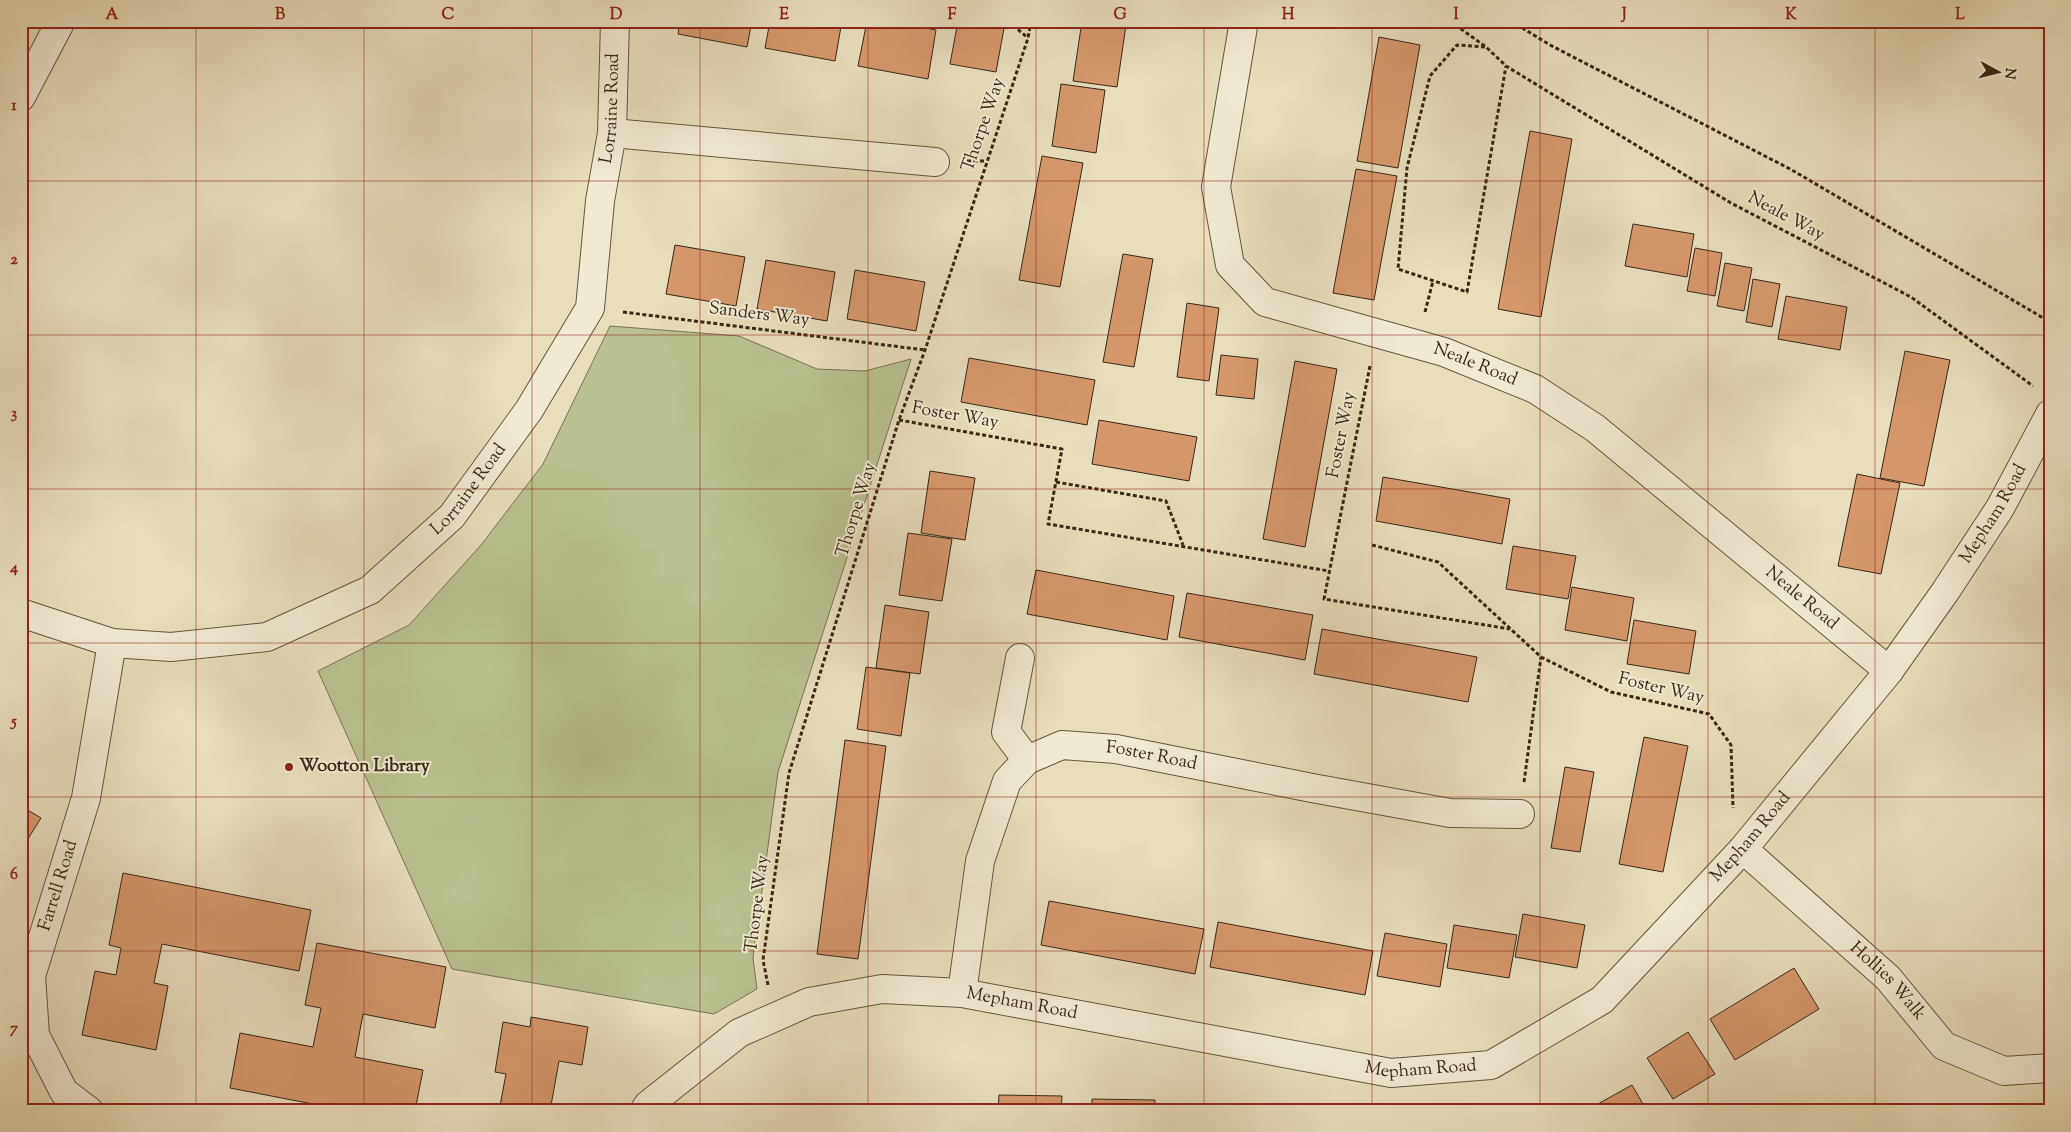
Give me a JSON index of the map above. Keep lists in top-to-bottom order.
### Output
{
  "streets": {
    "street": [
      "Lorraine Road",
      "Neale Road",
      "Mepham Road",
      "Foster Road",
      "Farrell Road",
      "Hollies Walk"
    ],
    "path": [
      "Thorpe Way",
      "Neale Way",
      "Sanders Way",
      "Foster Way"
    ]
  },
  "crossings": [
    ["Lorraine Road", "Sanders Way"],
    ["Lorraine Road", "Farrell Road"],
    ["Thorpe Way", "Sanders Way"],
    ["Thorpe Way", "Foster Way"],
    ["Thorpe Way", "Mepham Road"],
    ["Neale Road", "Foster Way"],
    ["Neale Road", "Mepham Road"],
    ["Foster Way", "Mepham Road"],
    ["Foster Way", "Hollies Walk"],
    ["Mepham Road", "Foster Road"],
    ["Mepham Road", "Hollies Walk"]
  ],
  "places": ["Wootton Library"],
  "north": "right",
  "grid": {
    "columns": [
      "A",
      "B",
      "C",
      "D",
      "E",
      "F",
      "G",
      "H",
      "I",
      "J",
      "K",
      "L"
    ],
    "rows": [
      "1",
      "2",
      "3",
      "4",
      "5",
      "6",
      "7"
    ]
  }
}
